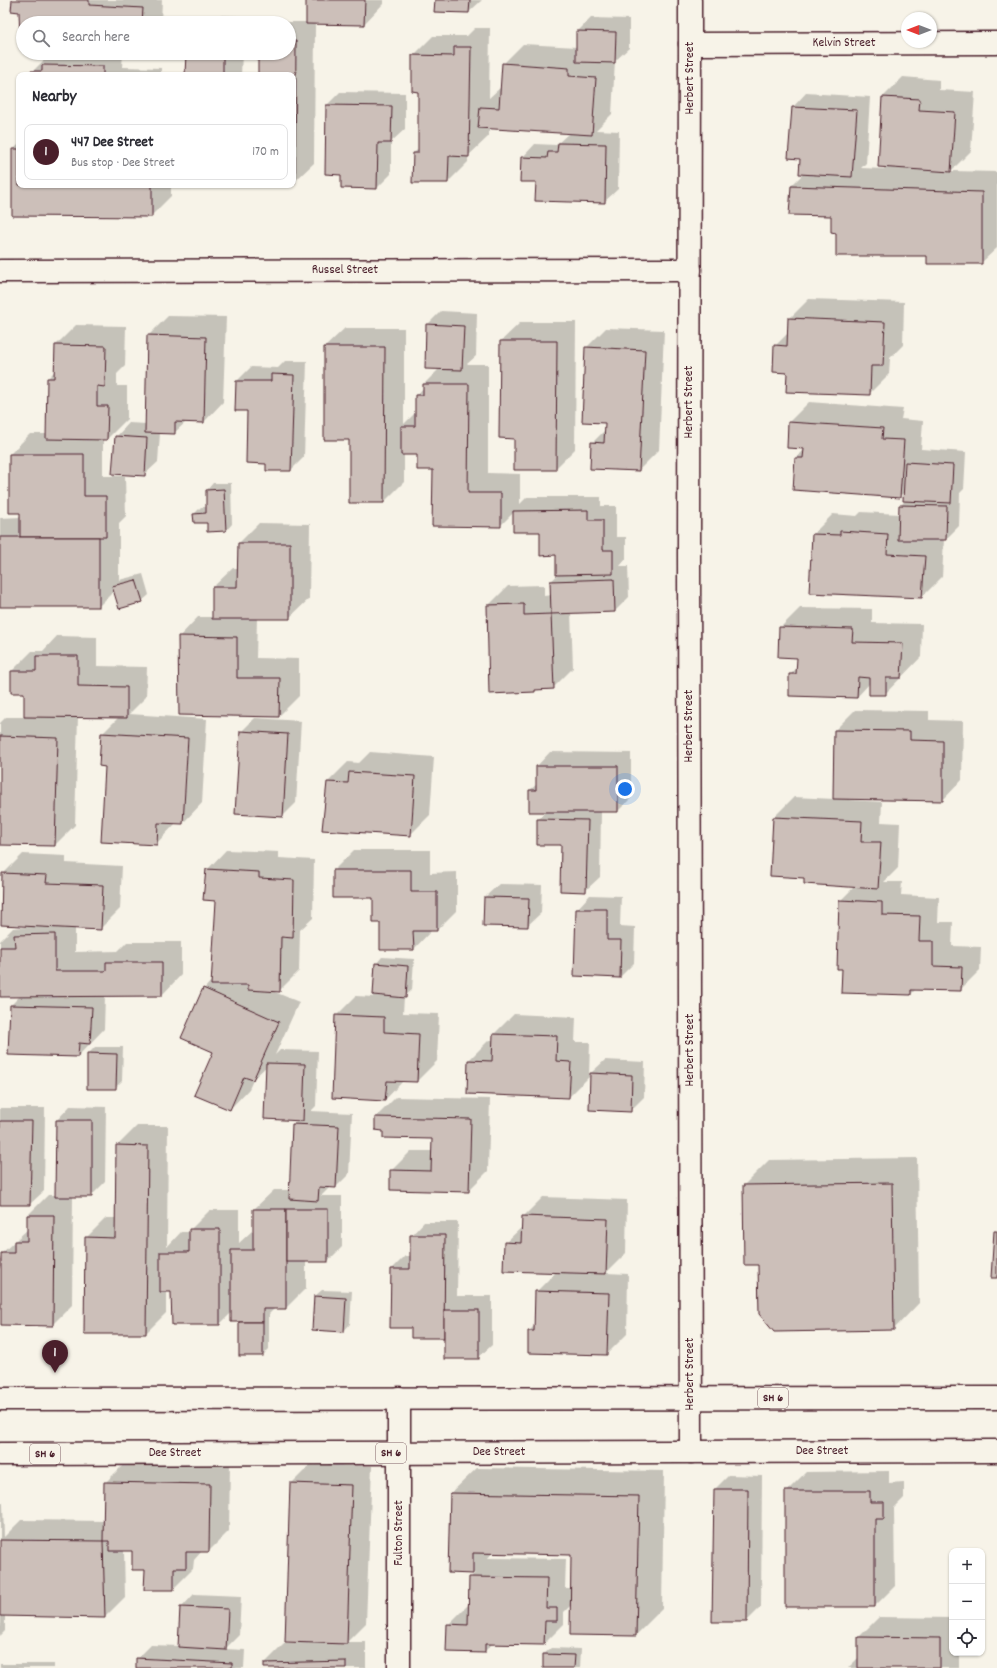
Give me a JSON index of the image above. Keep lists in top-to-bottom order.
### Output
{
  "streets": {
    "main road": [
      "Kelvin Street",
      "Herbert Street",
      "Russel Street",
      "SH 6",
      "Dee Street",
      "Fulton Street"
    ]
  },
  "crossings": [
    ["Kelvin Street", "Herbert Street"],
    ["Herbert Street", "Russel Street"],
    ["Herbert Street", "SH 6"],
    ["Herbert Street", "Dee Street"],
    ["SH 6", "Fulton Street"],
    ["Dee Street", "Fulton Street"]
  ],
  "north": "left",
  "page": {
    "search": "Search here",
    "heading": "Nearby",
    "list": [
      {
        "mark": "1",
        "name": "447 Dee Street",
        "note": "Bus stop · Dee Street",
        "value": "170 m"
      }
    ],
    "pins": "1",
    "map_buttons": ["+", "−"]
  }
}
